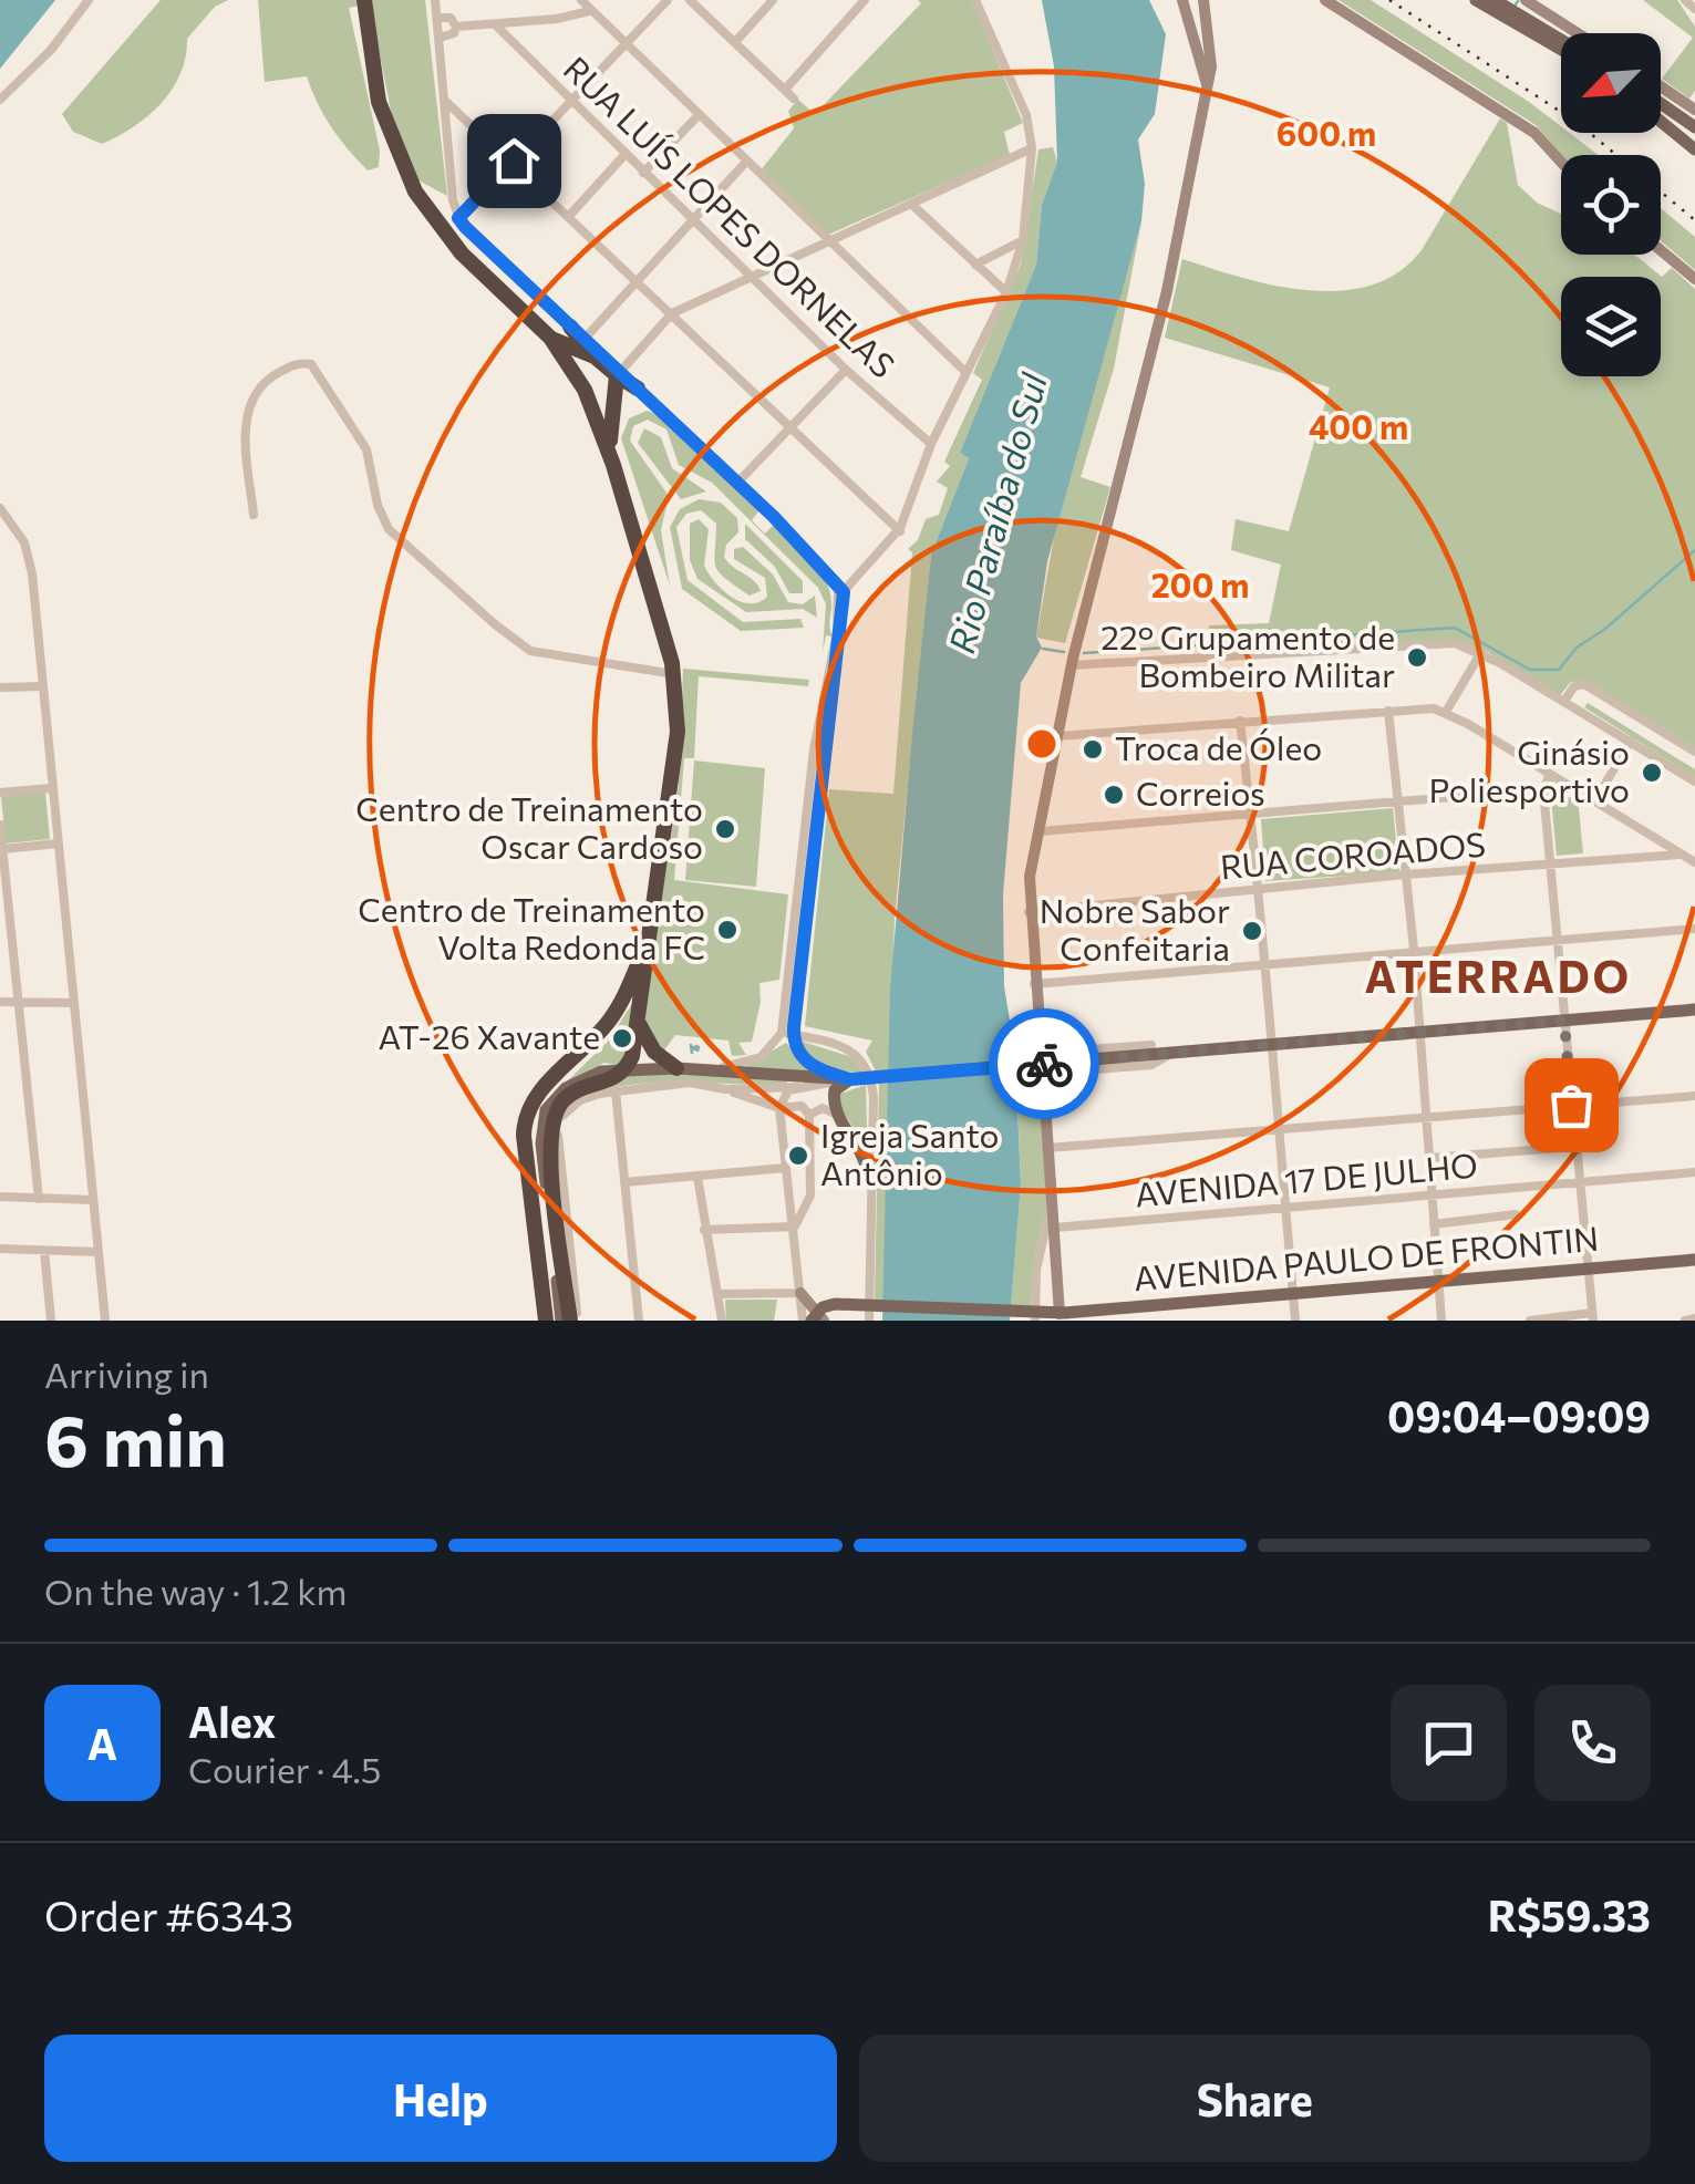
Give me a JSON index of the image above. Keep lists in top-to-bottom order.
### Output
{
  "streets": {
    "main road": ["AVENIDA PAULO DE FRONTIN"],
    "street": ["RUA LUÍS LOPES DORNELAS", "RUA COROADOS", "AVENIDA 17 DE JULHO"]
  },
  "districts": ["ATERRADO"],
  "water": ["Rio Paraíba do Sul"],
  "places": [
    "22° Grupamento de Bombeiro Militar",
    "Troca de Óleo",
    "Ginásio Poliesportivo",
    "Correios",
    "Centro de Treinamento Oscar Cardoso",
    "Centro de Treinamento Volta Redonda FC",
    "Nobre Sabor Confeitaria",
    "AT-26 Xavante",
    "Igreja Santo Antônio"
  ],
  "north": "bottom left",
  "page": {
    "heading": ["6 min", "Arriving in", "09:04–09:09"],
    "panel": [
      "Alex",
      "Courier · 4.5",
      "Order #6343",
      "R$59.33"
    ],
    "bar": "On the way · 1.2 km",
    "round": "A",
    "buttons": ["Help", "Share"]
  },
  "rings": ["600 m", "400 m", "200 m"]
}
